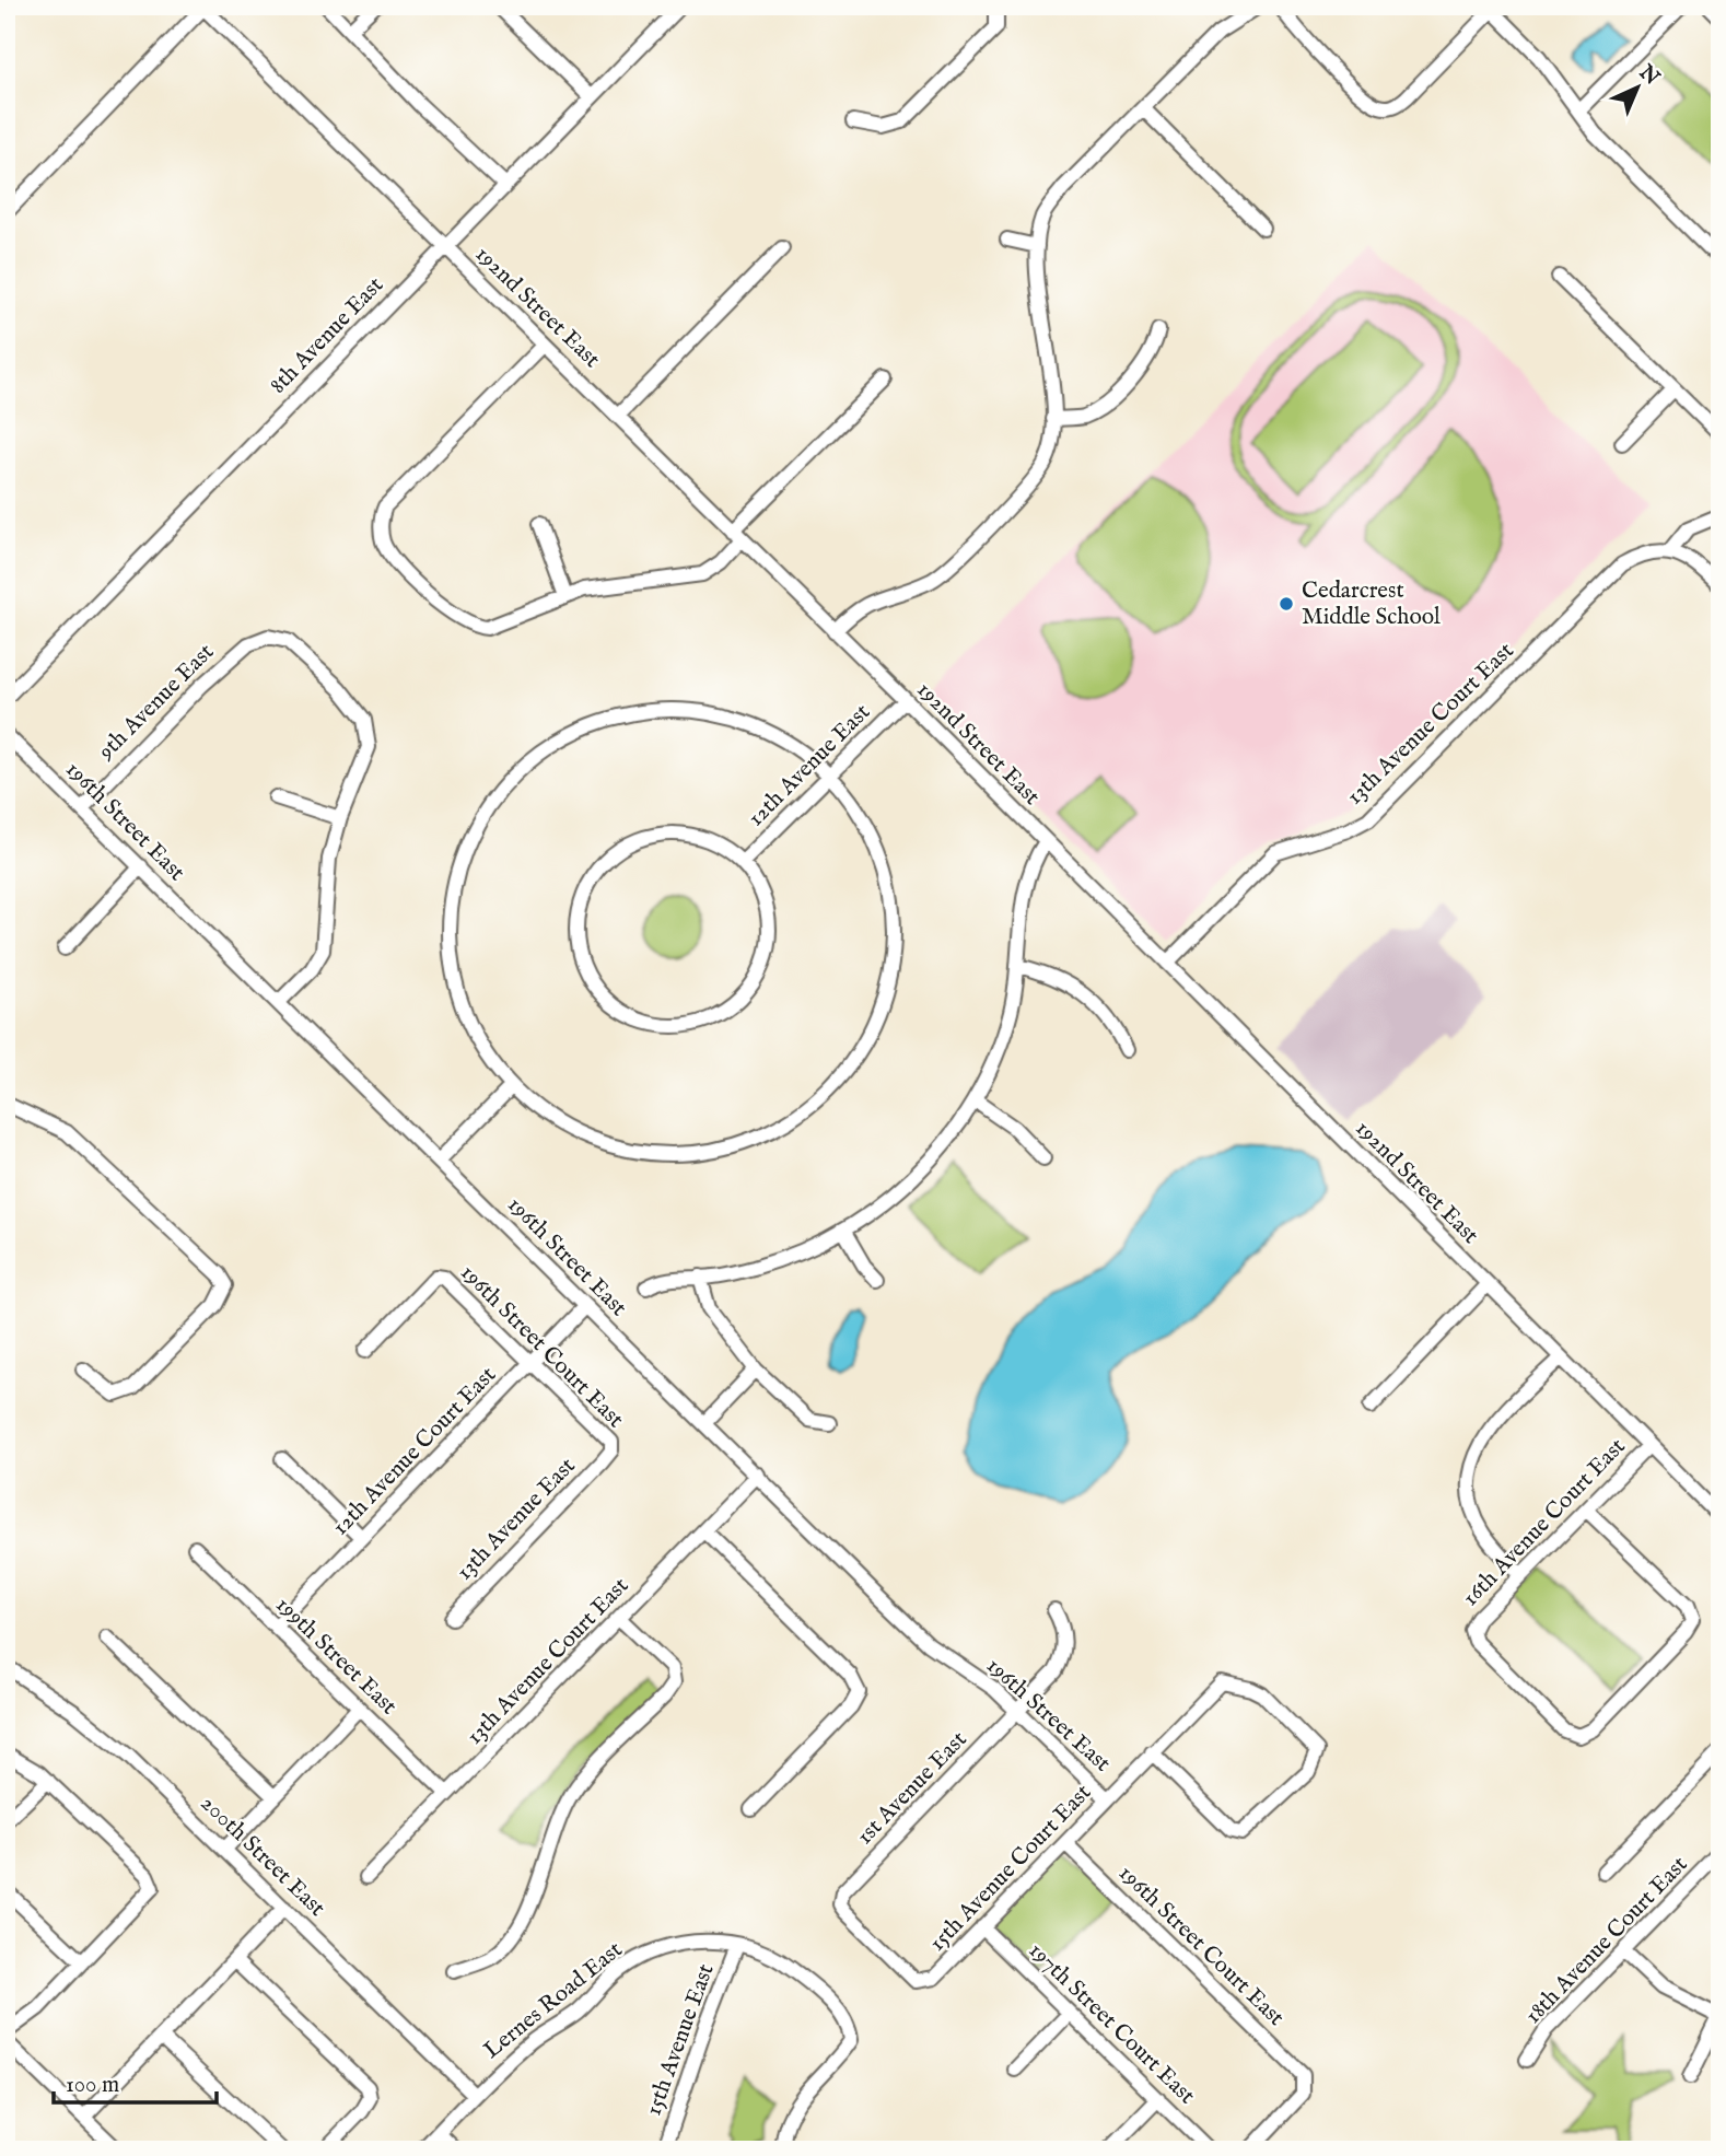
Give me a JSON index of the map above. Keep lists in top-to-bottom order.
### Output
{
  "streets": {
    "street": [
      "192nd Street East",
      "8th Avenue East",
      "9th Avenue East",
      "13th Avenue Court East",
      "12th Avenue East",
      "196th Street East",
      "196th Street Court East",
      "12th Avenue Court East",
      "13th Avenue East",
      "16th Avenue Court East",
      "199th Street East",
      "1st Avenue East",
      "200th Street East",
      "15th Avenue Court East",
      "18th Avenue Court East",
      "Lernes Road East",
      "197th Street Court East",
      "15th Avenue East"
    ]
  },
  "crossings": [
    ["192nd Street East", "8th Avenue East"],
    ["192nd Street East", "13th Avenue Court East"],
    ["192nd Street East", "12th Avenue East"],
    ["192nd Street East", "16th Avenue Court East"],
    ["9th Avenue East", "196th Street East"],
    ["13th Avenue Court East", "196th Street East"],
    ["13th Avenue Court East", "199th Street East"],
    ["196th Street East", "12th Avenue Court East"],
    ["196th Street East", "1st Avenue East"],
    ["196th Street East", "15th Avenue Court East"],
    ["196th Street Court East", "12th Avenue Court East"],
    ["196th Street Court East", "13th Avenue East"],
    ["196th Street Court East", "15th Avenue Court East"],
    ["12th Avenue Court East", "199th Street East"],
    ["1st Avenue East", "15th Avenue Court East"],
    ["200th Street East", "Lernes Road East"],
    ["15th Avenue Court East", "197th Street Court East"],
    ["Lernes Road East", "15th Avenue East"]
  ],
  "places": ["Cedarcrest Middle School"],
  "scale_bar": "100 m",
  "north": "top right"
}
